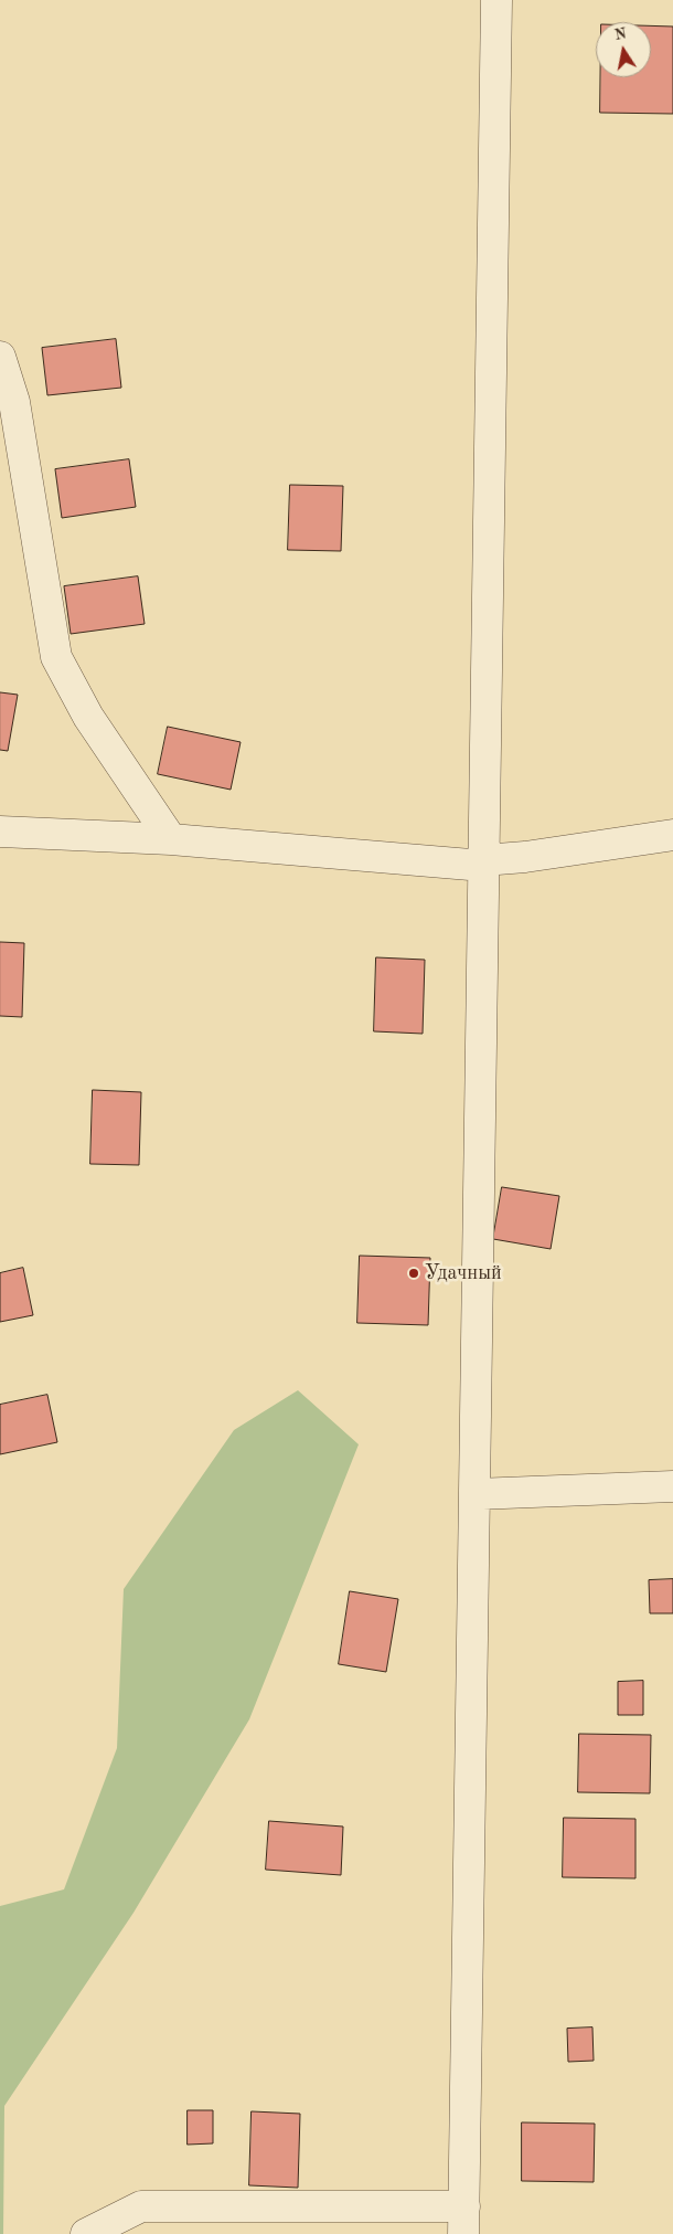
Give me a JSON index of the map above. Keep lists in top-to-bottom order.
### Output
{
  "places": ["Удачный"],
  "north": "top"
}
